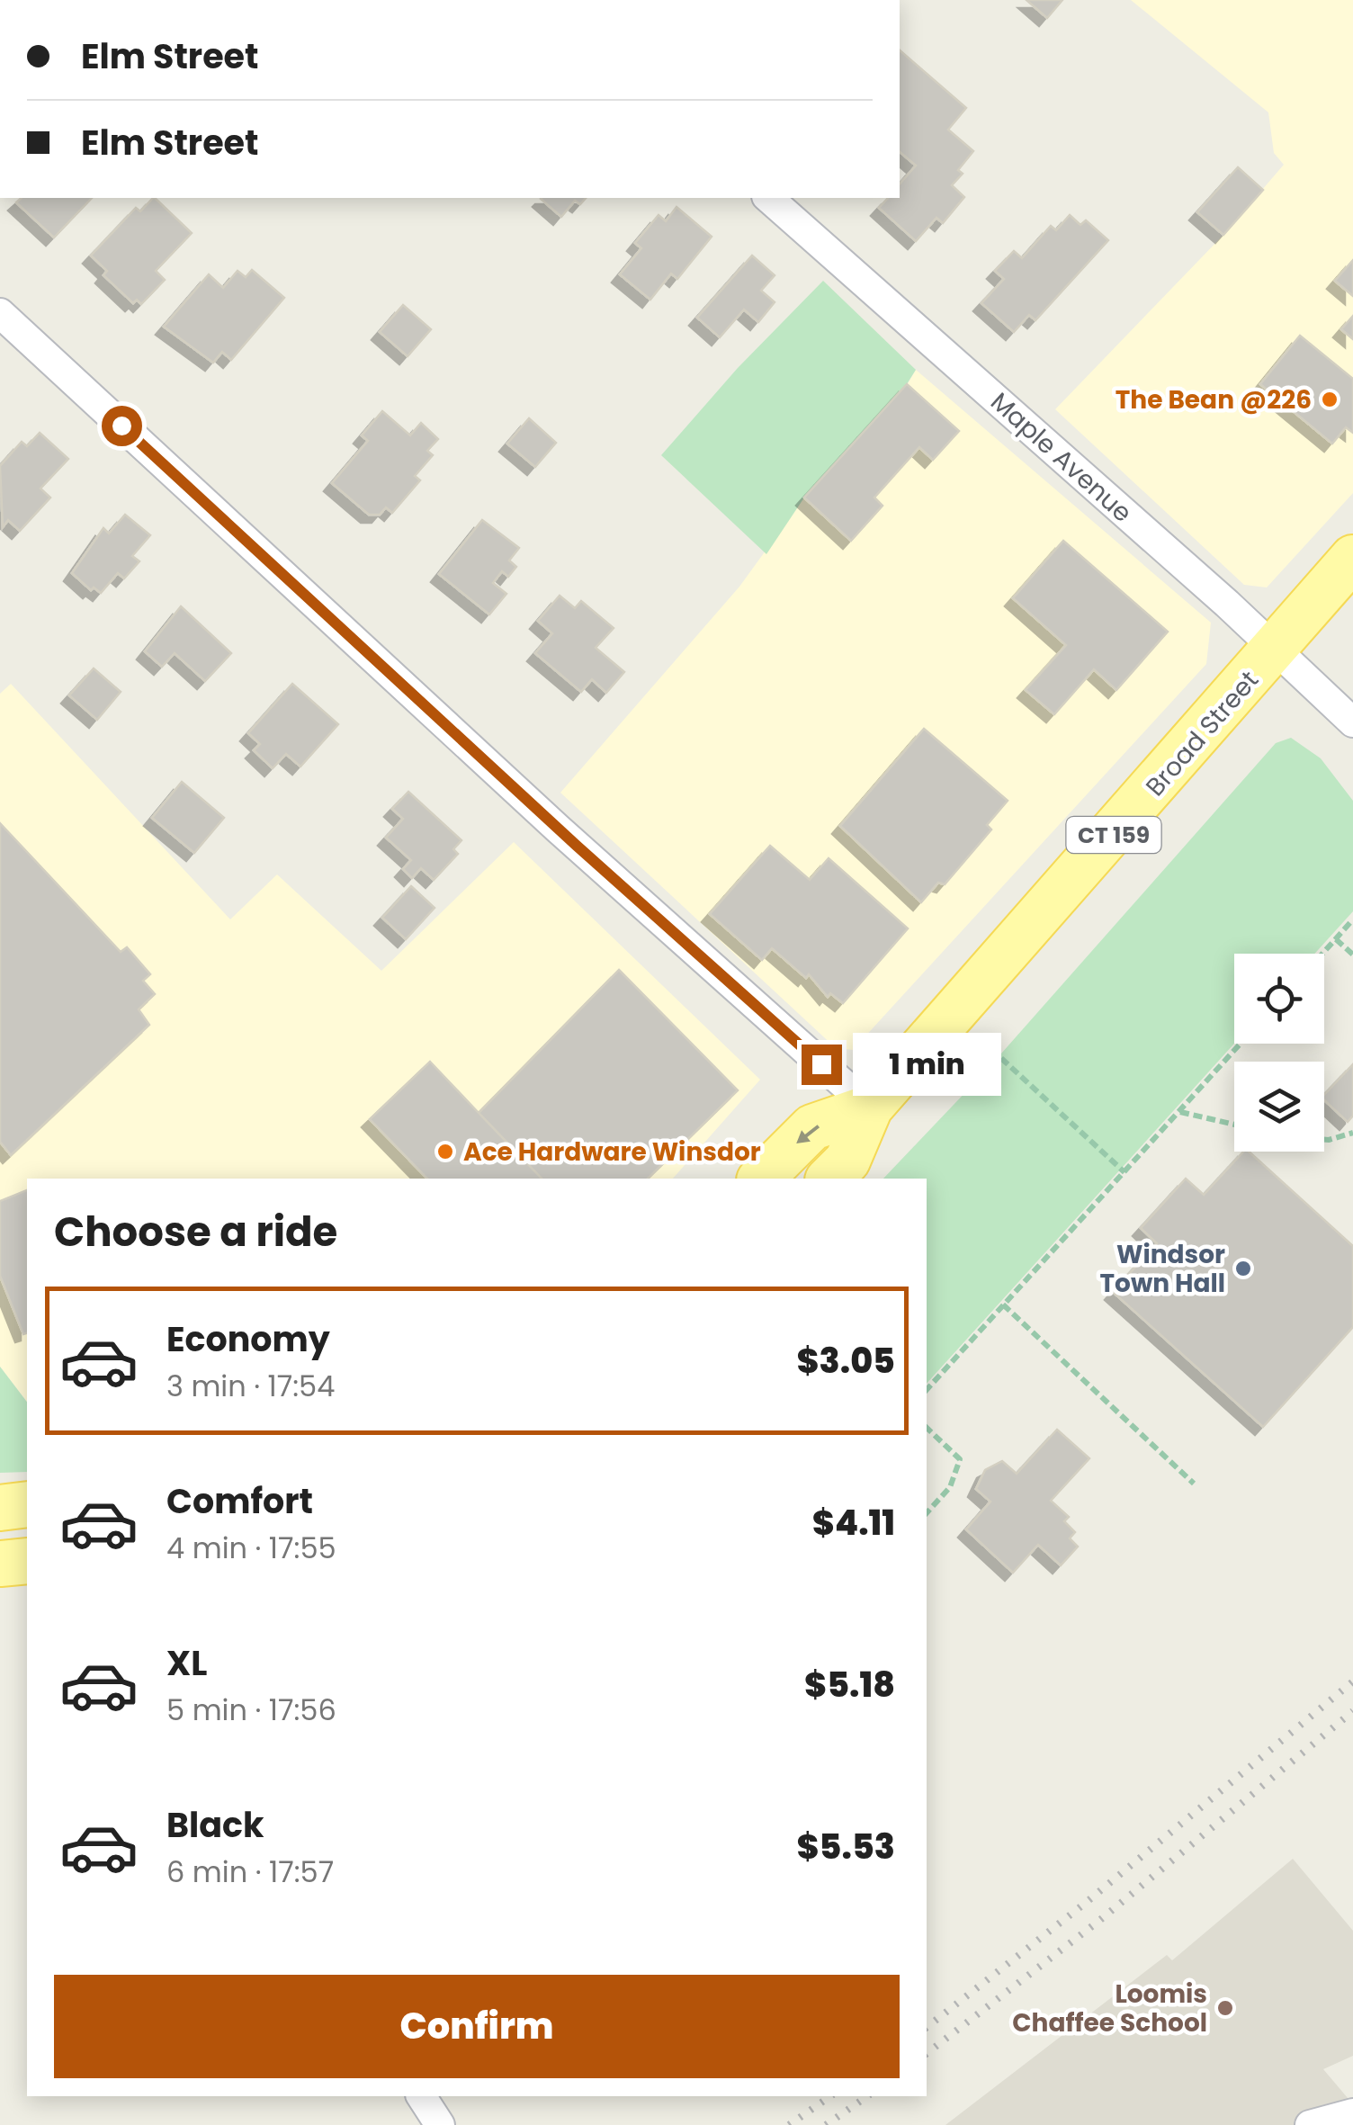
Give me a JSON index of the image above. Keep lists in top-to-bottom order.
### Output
{
  "streets": {
    "main road": ["Broad Street", "CT 159"],
    "street": ["Maple Avenue"]
  },
  "crossings": [
    ["Maple Avenue", "Broad Street"]
  ],
  "places": [
    "The Bean @226",
    "Ace Hardware Winsdor",
    "Windsor Town Hall",
    "Loomis Chaffee School"
  ],
  "page": {
    "banner": ["Elm Street", "Elm Street"],
    "bubble": "1 min",
    "heading": "Choose a ride",
    "list": [
      {
        "name": "Economy",
        "note": "3 min · 17:54",
        "value": "$3.05"
      },
      {
        "name": "Comfort",
        "note": "4 min · 17:55",
        "value": "$4.11"
      },
      {
        "name": "XL",
        "note": "5 min · 17:56",
        "value": "$5.18"
      },
      {
        "name": "Black",
        "note": "6 min · 17:57",
        "value": "$5.53"
      }
    ],
    "buttons": "Confirm"
  }
}
